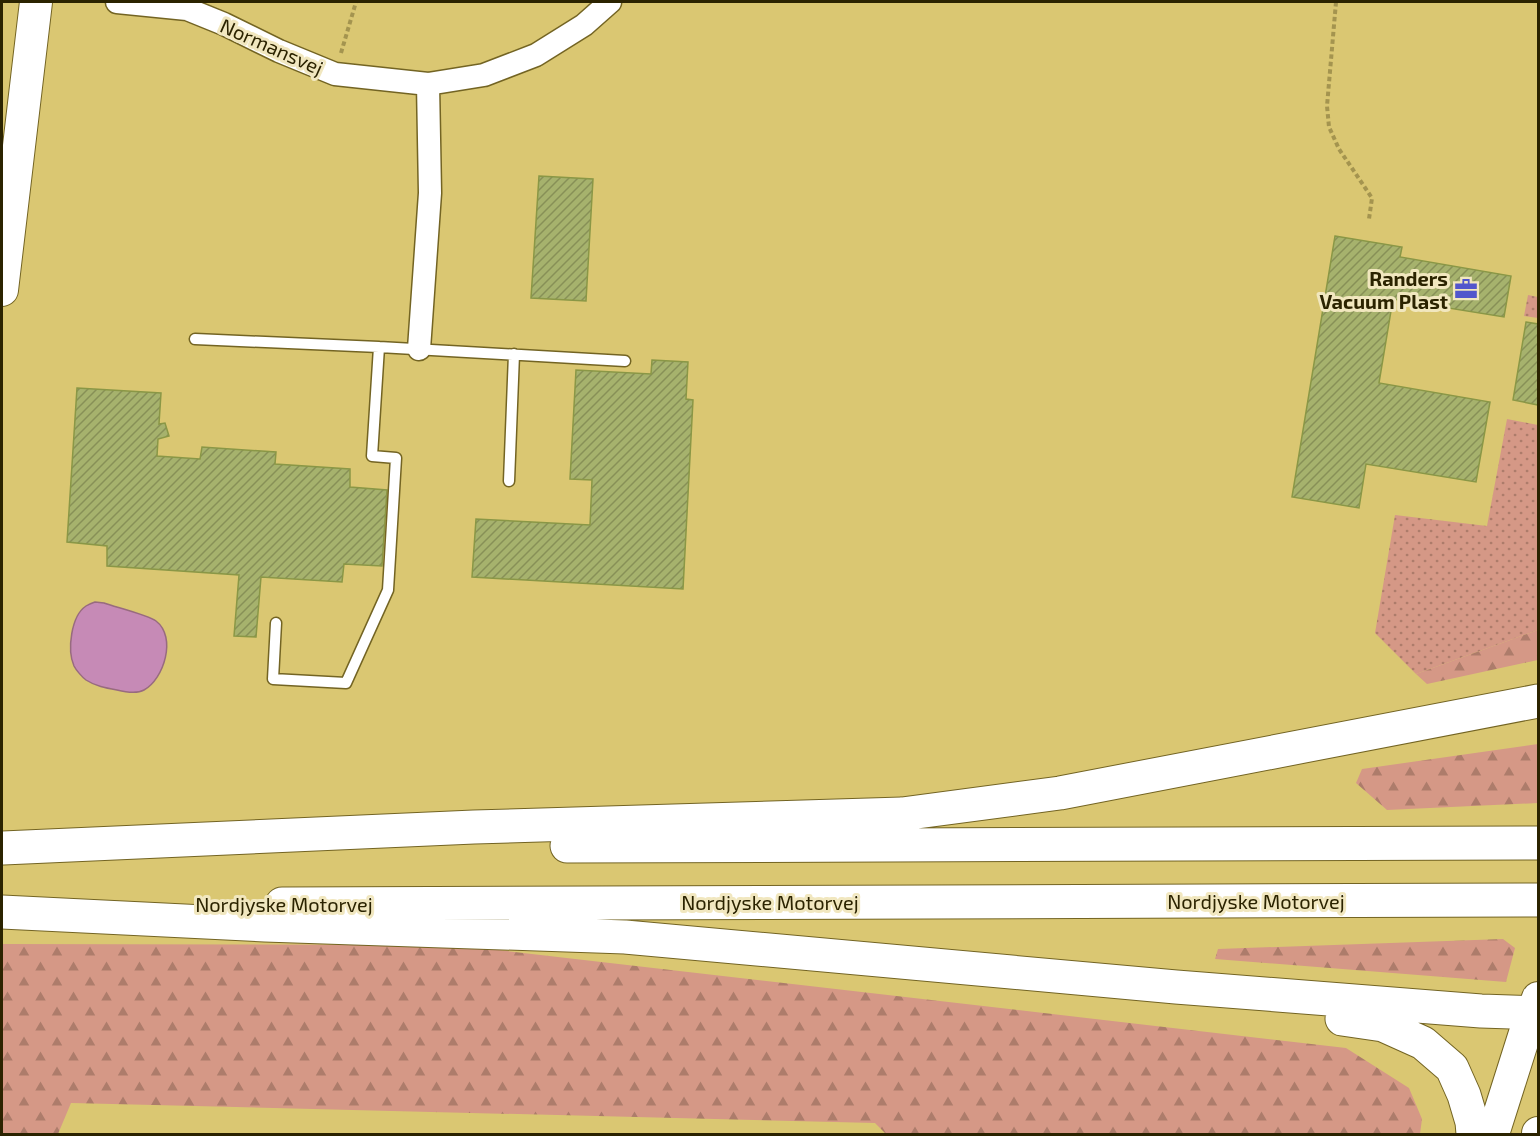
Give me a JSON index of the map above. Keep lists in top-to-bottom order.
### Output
{
  "streets": {
    "highway": ["Nordjyske Motorvej"],
    "street": ["Normansvej"]
  },
  "places": {
    "office": ["Randers Vacuum Plast"]
  }
}
